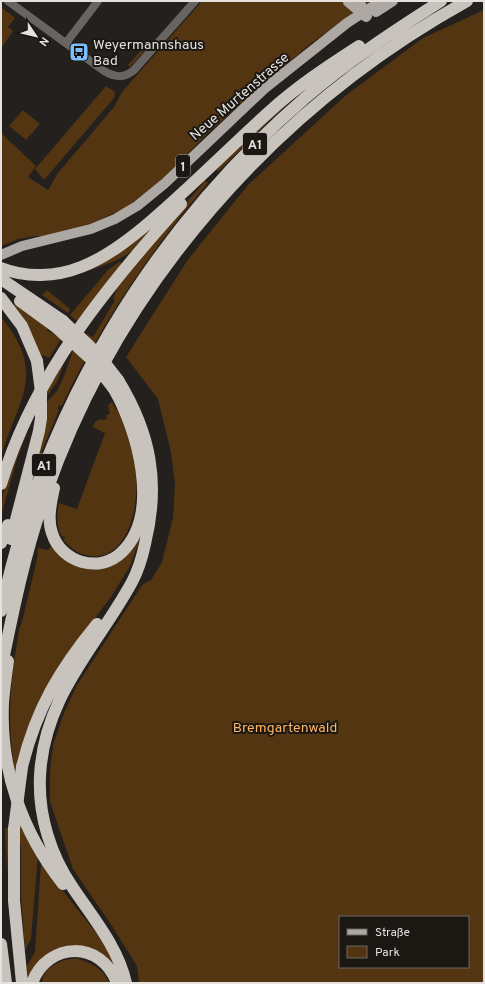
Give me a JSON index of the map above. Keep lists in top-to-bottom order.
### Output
{
  "streets": {
    "highway": ["A1"],
    "main road": ["Neue Murtenstrasse", "1"]
  },
  "parks": ["Bremgartenwald"],
  "places": {
    "bus stop": ["Weyermannshaus Bad"]
  },
  "legend": ["Straße", "Park"],
  "north": "bottom right"
}
